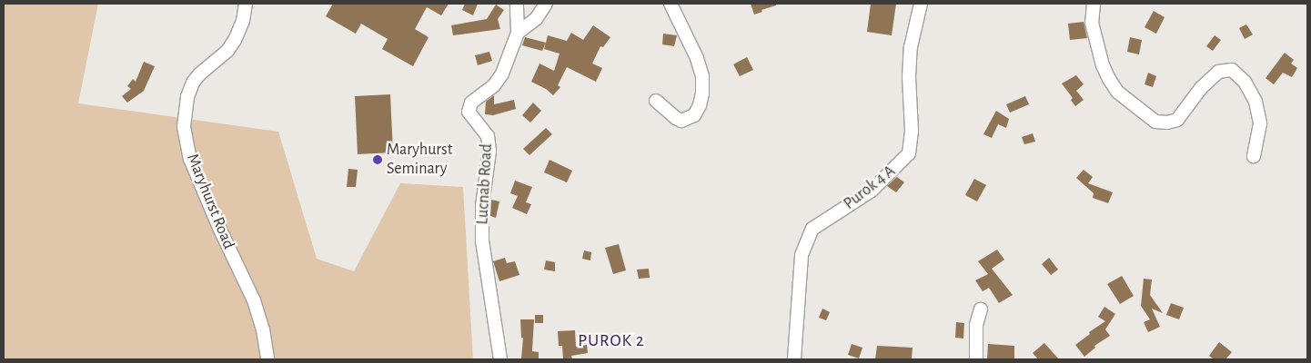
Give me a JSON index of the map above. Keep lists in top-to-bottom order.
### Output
{
  "streets": {
    "street": ["Lucnab Road", "Purok 4 A", "Maryhurst Road"]
  },
  "districts": ["PUROK 2"],
  "places": ["Maryhurst Seminary"]
}
